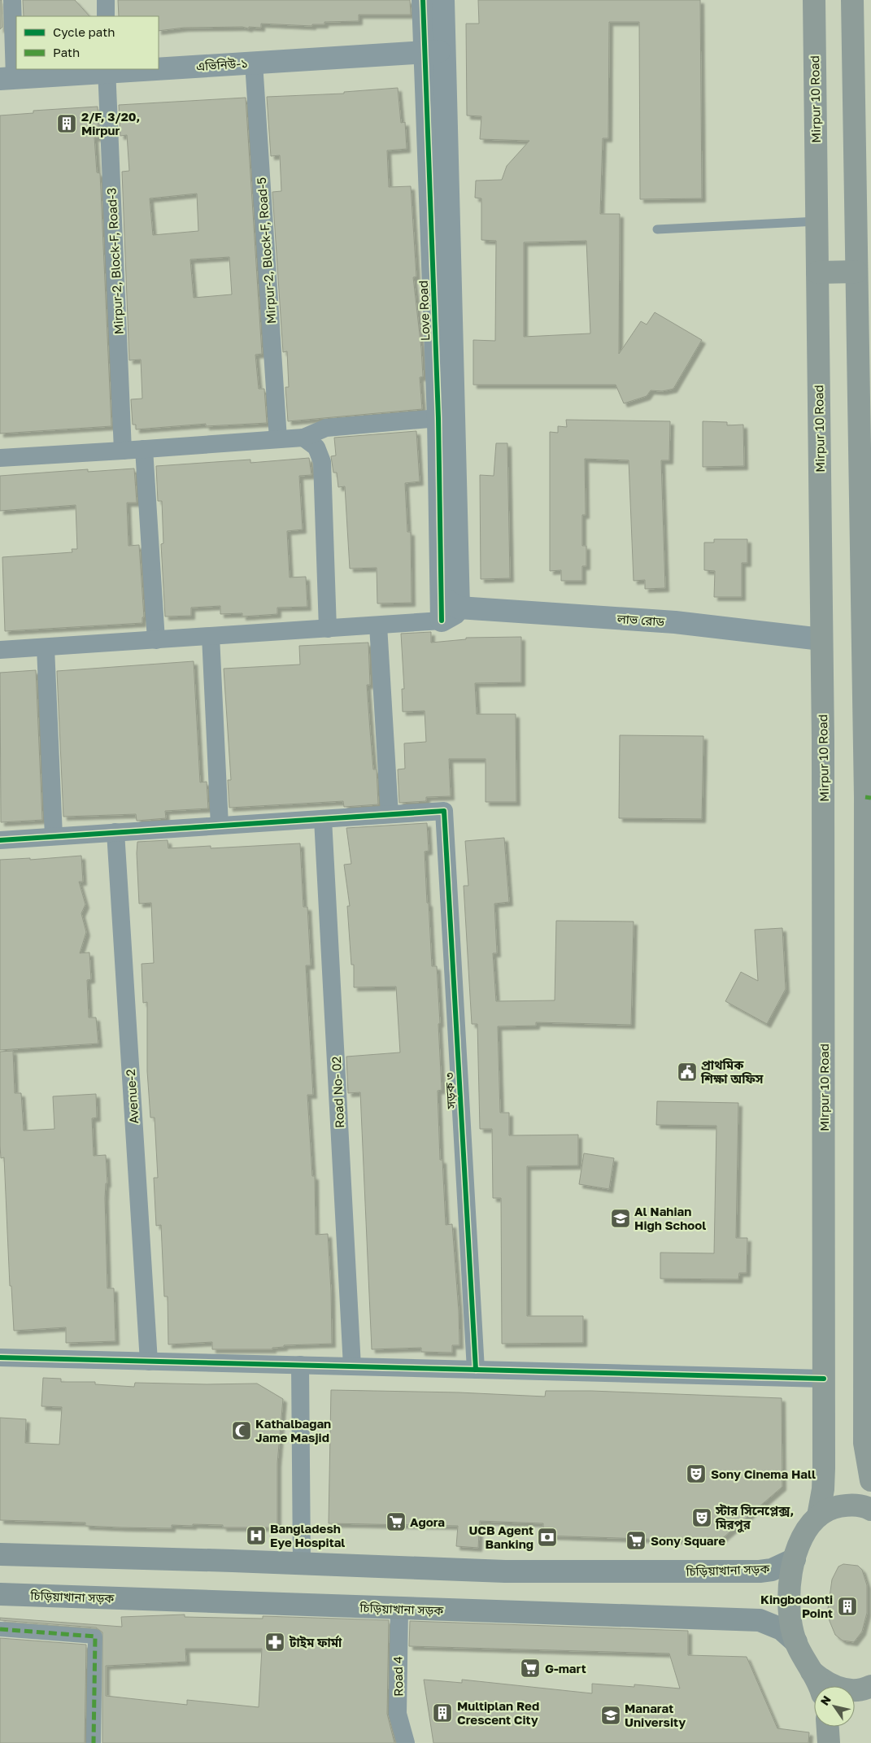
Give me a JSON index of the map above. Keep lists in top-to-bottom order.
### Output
{
  "streets": {
    "main road": ["Mirpur 10 Road", "চিড়িয়াখানা সড়ক"],
    "street": [
      "এভিনিউ-১",
      "Mirpur-2, Block-F, Road-5",
      "Mirpur-2, Block-F, Road-3",
      "Love Road",
      "লাভ রোড",
      "সড়ক ৩",
      "Road No- 02",
      "Avenue-2",
      "Road 4"
    ]
  },
  "crossings": [
    ["এভিনিউ-১", "Mirpur-2, Block-F, Road-5"],
    ["এভিনিউ-১", "Mirpur-2, Block-F, Road-3"],
    ["এভিনিউ-১", "Love Road"],
    ["Mirpur 10 Road", "লাভ রোড"],
    ["Love Road", "লাভ রোড"],
    ["চিড়িয়াখানা সড়ক", "Road 4"]
  ],
  "places": {
    "building": ["2/F, 3/20, Mirpur", "Kingbodonti Point", "Multiplan Red Crescent City"],
    "public building": ["প্রাথমিক শিক্ষা অফিস"],
    "school or university": ["Al Nahian High School", "Manarat University"],
    "mosque": ["Kathalbagan Jame Masjid"],
    "theatre": ["Sony Cinema Hall", "স্টার সিনেপ্লেক্স, মিরপুর"],
    "supermarket": ["Agora", "Sony Square", "G-mart"],
    "hospital": ["Bangladesh Eye Hospital"],
    "bank": ["UCB Agent Banking"],
    "pharmacy": ["টাইম ফার্মা"]
  },
  "legend": ["Cycle path", "Path"],
  "north": "top left"
}
